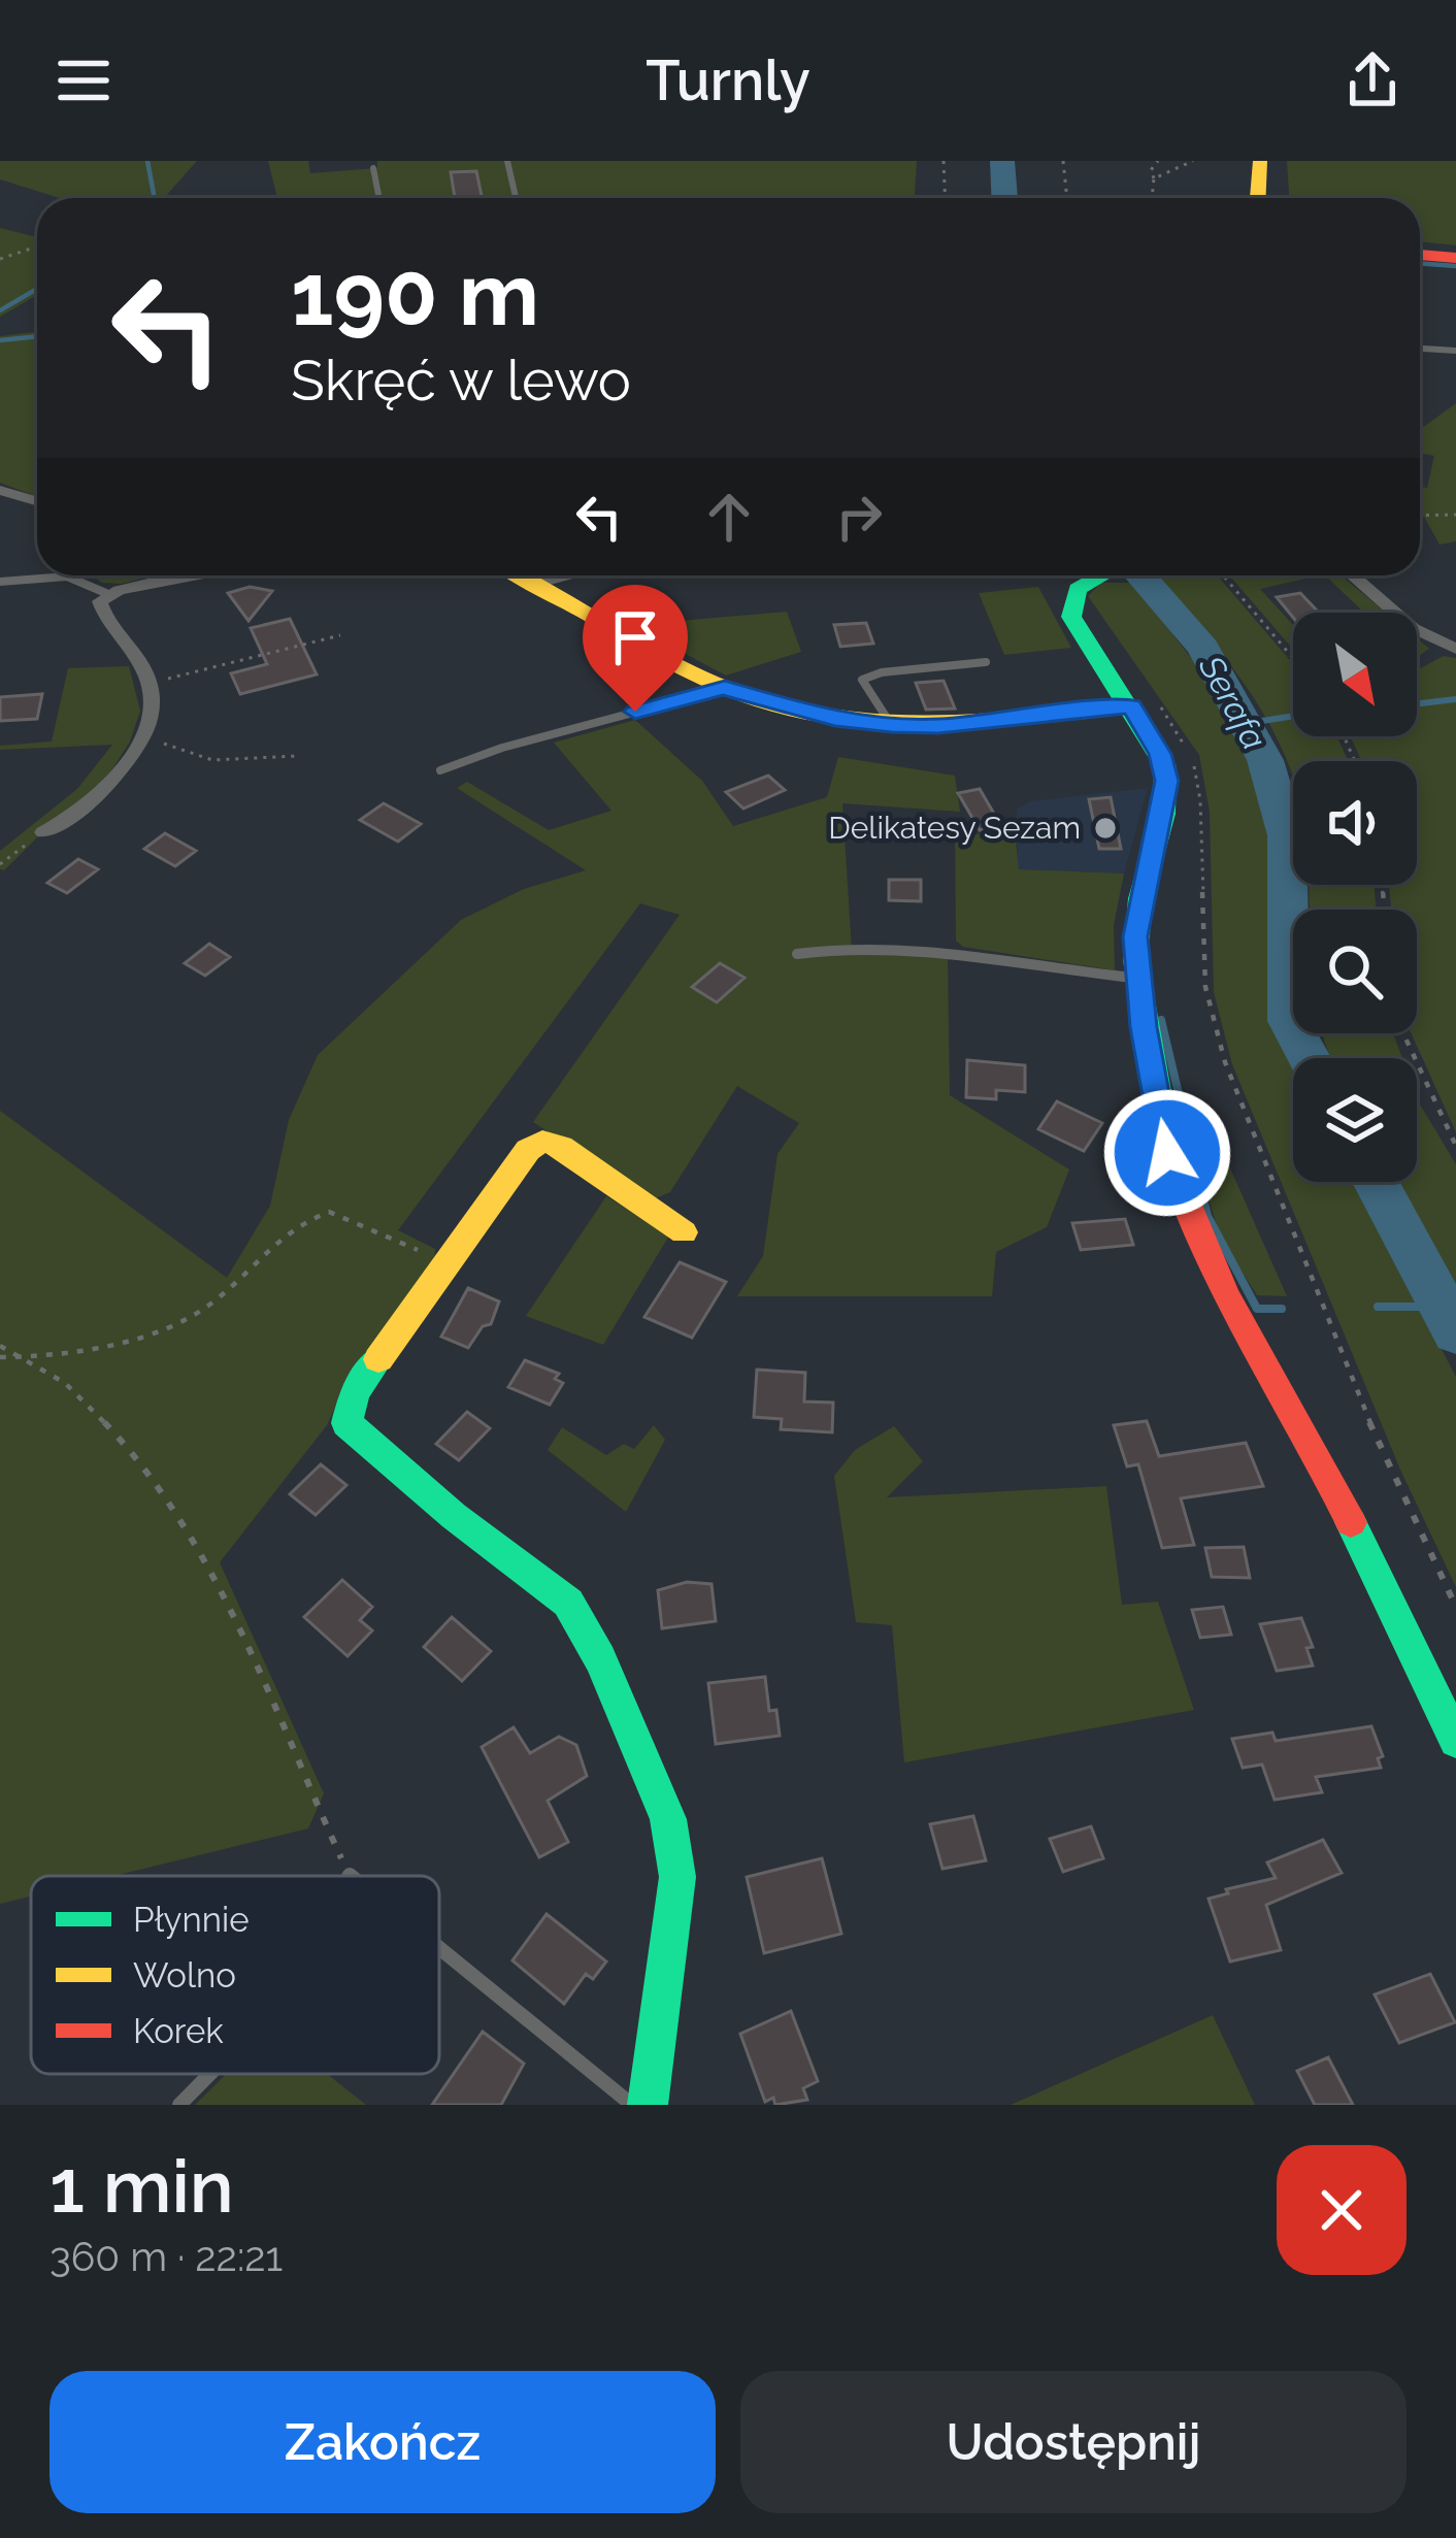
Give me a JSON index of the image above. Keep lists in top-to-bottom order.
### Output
{
  "water": ["Serafa"],
  "places": ["Delikatesy Sezam"],
  "legend": ["Płynnie", "Wolno", "Korek"],
  "north": "bottom right",
  "page": {
    "header": "Turnly",
    "turn": ["190 m", "Skręć w lewo"],
    "heading": ["1 min", "360 m · 22:21"],
    "buttons": ["Zakończ", "Udostępnij"]
  }
}
